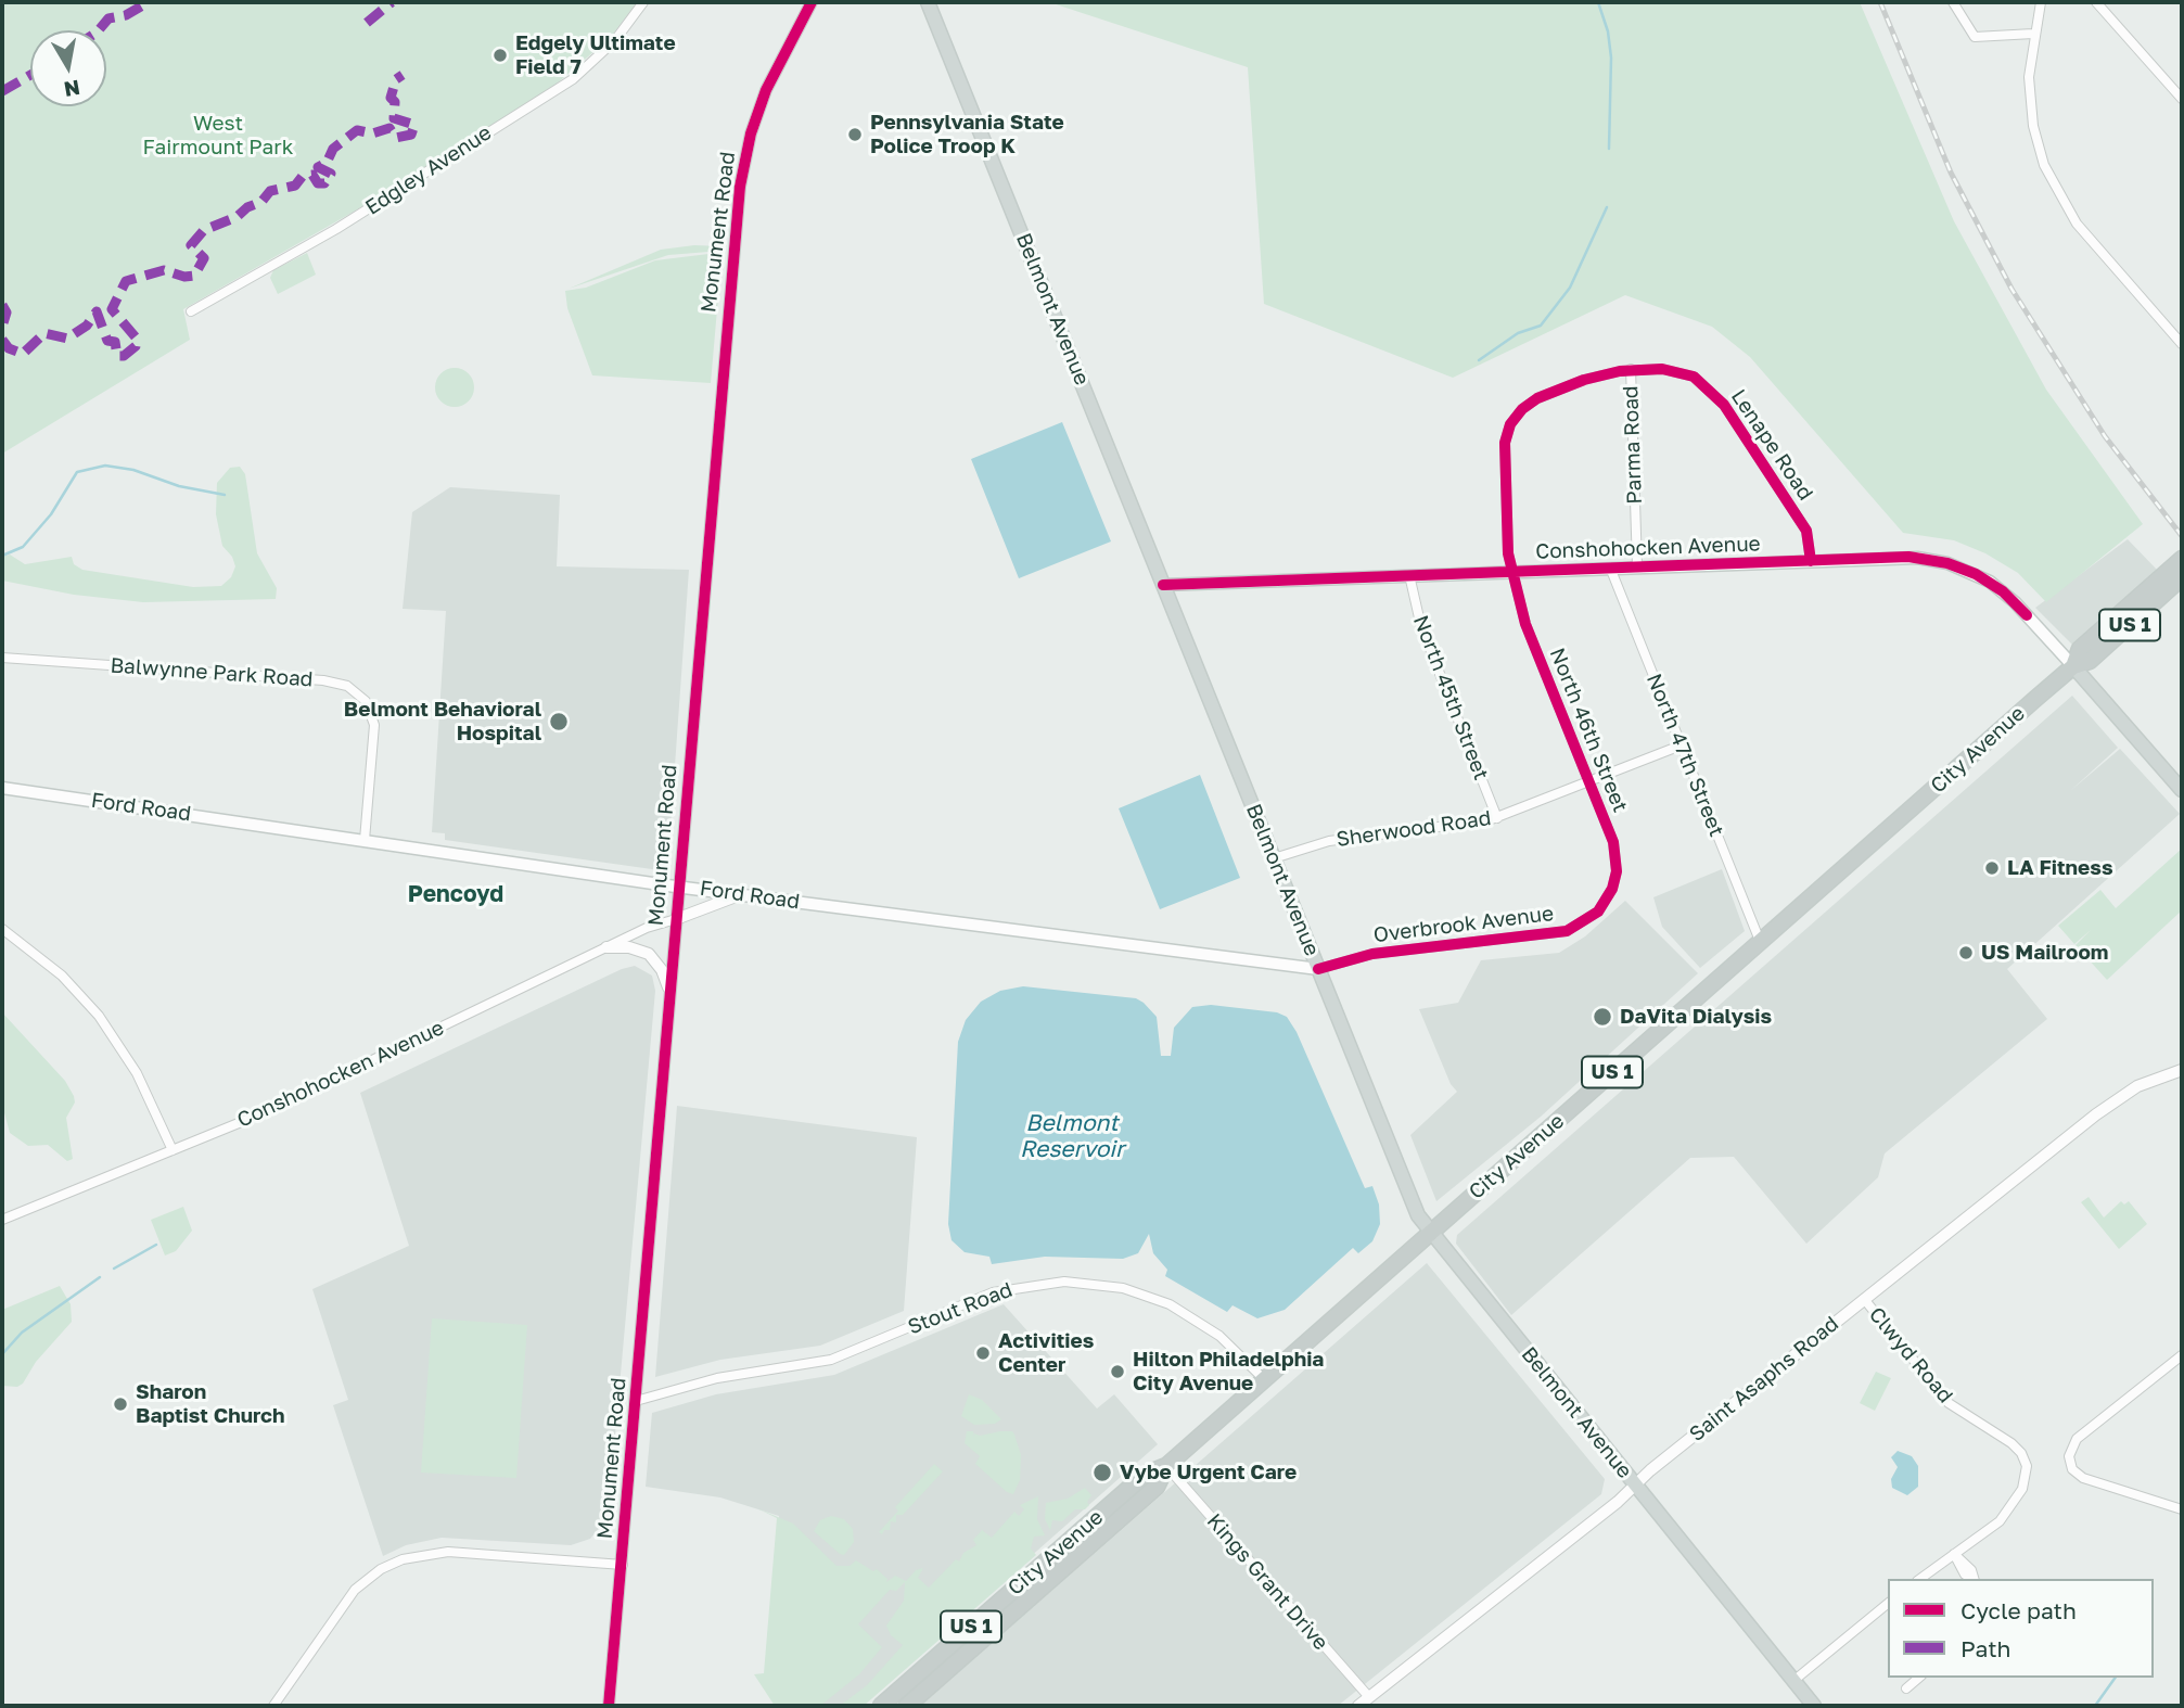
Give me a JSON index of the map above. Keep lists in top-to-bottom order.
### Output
{
  "streets": {
    "highway": ["US 1", "City Avenue"],
    "main road": ["Belmont Avenue", "Conshohocken Avenue", "Ford Road"],
    "street": [
      "Edgley Avenue",
      "Monument Road",
      "Parma Road",
      "Lenape Road",
      "Balwynne Park Road",
      "North 45th Street",
      "North 46th Street",
      "North 47th Street",
      "Sherwood Road",
      "Overbrook Avenue",
      "Stout Road",
      "Clwyd Road",
      "Saint Asaphs Road",
      "Kings Grant Drive"
    ]
  },
  "crossings": [
    ["Monument Road", "Conshohocken Avenue"],
    ["Monument Road", "Ford Road"],
    ["Monument Road", "Stout Road"],
    ["Belmont Avenue", "Conshohocken Avenue"],
    ["Belmont Avenue", "City Avenue"],
    ["Belmont Avenue", "Ford Road"],
    ["Belmont Avenue", "Sherwood Road"],
    ["Belmont Avenue", "Overbrook Avenue"],
    ["Belmont Avenue", "Saint Asaphs Road"],
    ["Parma Road", "Lenape Road"],
    ["Parma Road", "Conshohocken Avenue"],
    ["Lenape Road", "Conshohocken Avenue"],
    ["Lenape Road", "North 46th Street"],
    ["Conshohocken Avenue", "North 45th Street"],
    ["Conshohocken Avenue", "North 46th Street"],
    ["Conshohocken Avenue", "City Avenue"],
    ["Conshohocken Avenue", "North 47th Street"],
    ["Balwynne Park Road", "Ford Road"],
    ["North 45th Street", "Sherwood Road"],
    ["North 46th Street", "Sherwood Road"],
    ["North 46th Street", "Overbrook Avenue"],
    ["City Avenue", "North 47th Street"],
    ["City Avenue", "Stout Road"],
    ["City Avenue", "Kings Grant Drive"],
    ["North 47th Street", "Sherwood Road"],
    ["Ford Road", "Overbrook Avenue"],
    ["Clwyd Road", "Saint Asaphs Road"],
    ["Saint Asaphs Road", "Kings Grant Drive"]
  ],
  "districts": ["Pencoyd"],
  "water": ["Belmont Reservoir"],
  "parks": ["West Fairmount Park"],
  "places": [
    "Edgely Ultimate Field 7",
    "Pennsylvania State Police Troop K",
    "Belmont Behavioral Hospital",
    "LA Fitness",
    "US Mailroom",
    "DaVita Dialysis",
    "Activities Center",
    "Hilton Philadelphia City Avenue",
    "Sharon Baptist Church",
    "Vybe Urgent Care"
  ],
  "legend": ["Cycle path", "Path"],
  "north": "bottom"
}
